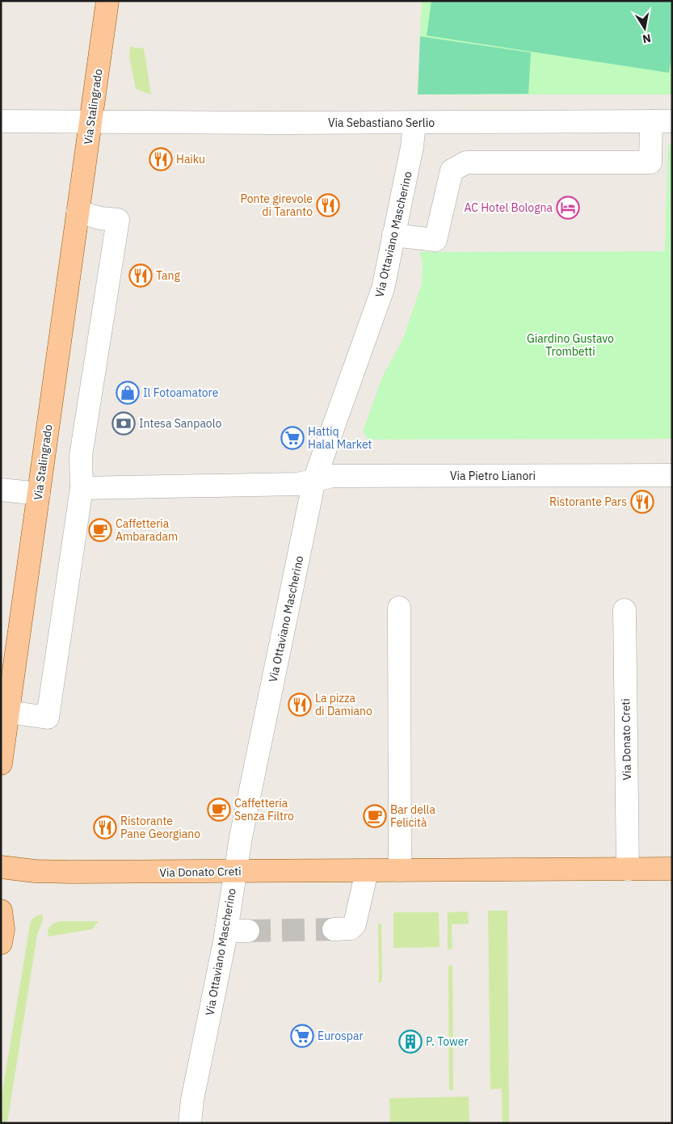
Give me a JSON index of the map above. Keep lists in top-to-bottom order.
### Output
{
  "streets": {
    "main road": ["Via Stalingrado", "Via Donato Creti"],
    "street": ["Via Sebastiano Serlio", "Via Ottaviano Mascherino", "Via Pietro Lianori"]
  },
  "crossings": [
    ["Via Stalingrado", "Via Sebastiano Serlio"],
    ["Via Sebastiano Serlio", "Via Ottaviano Mascherino"],
    ["Via Ottaviano Mascherino", "Via Pietro Lianori"],
    ["Via Ottaviano Mascherino", "Via Donato Creti"]
  ],
  "parks": ["Giardino Gustavo Trombetti"],
  "places": {
    "restaurant": [
      "Haiku",
      "Ponte girevole di Taranto",
      "Tang",
      "Ristorante Pars",
      "La pizza di Damiano",
      "Ristorante Pane Georgiano"
    ],
    "hotel": ["AC Hotel Bologna"],
    "shop": ["Il Fotoamatore"],
    "bank": ["Intesa Sanpaolo"],
    "supermarket": ["Hattiq Halal Market", "Eurospar"],
    "cafe": ["Caffetteria Ambaradam", "Caffetteria Senza Filtro", "Bar della Felicità"],
    "building": ["P. Tower"]
  },
  "north": "bottom"
}
